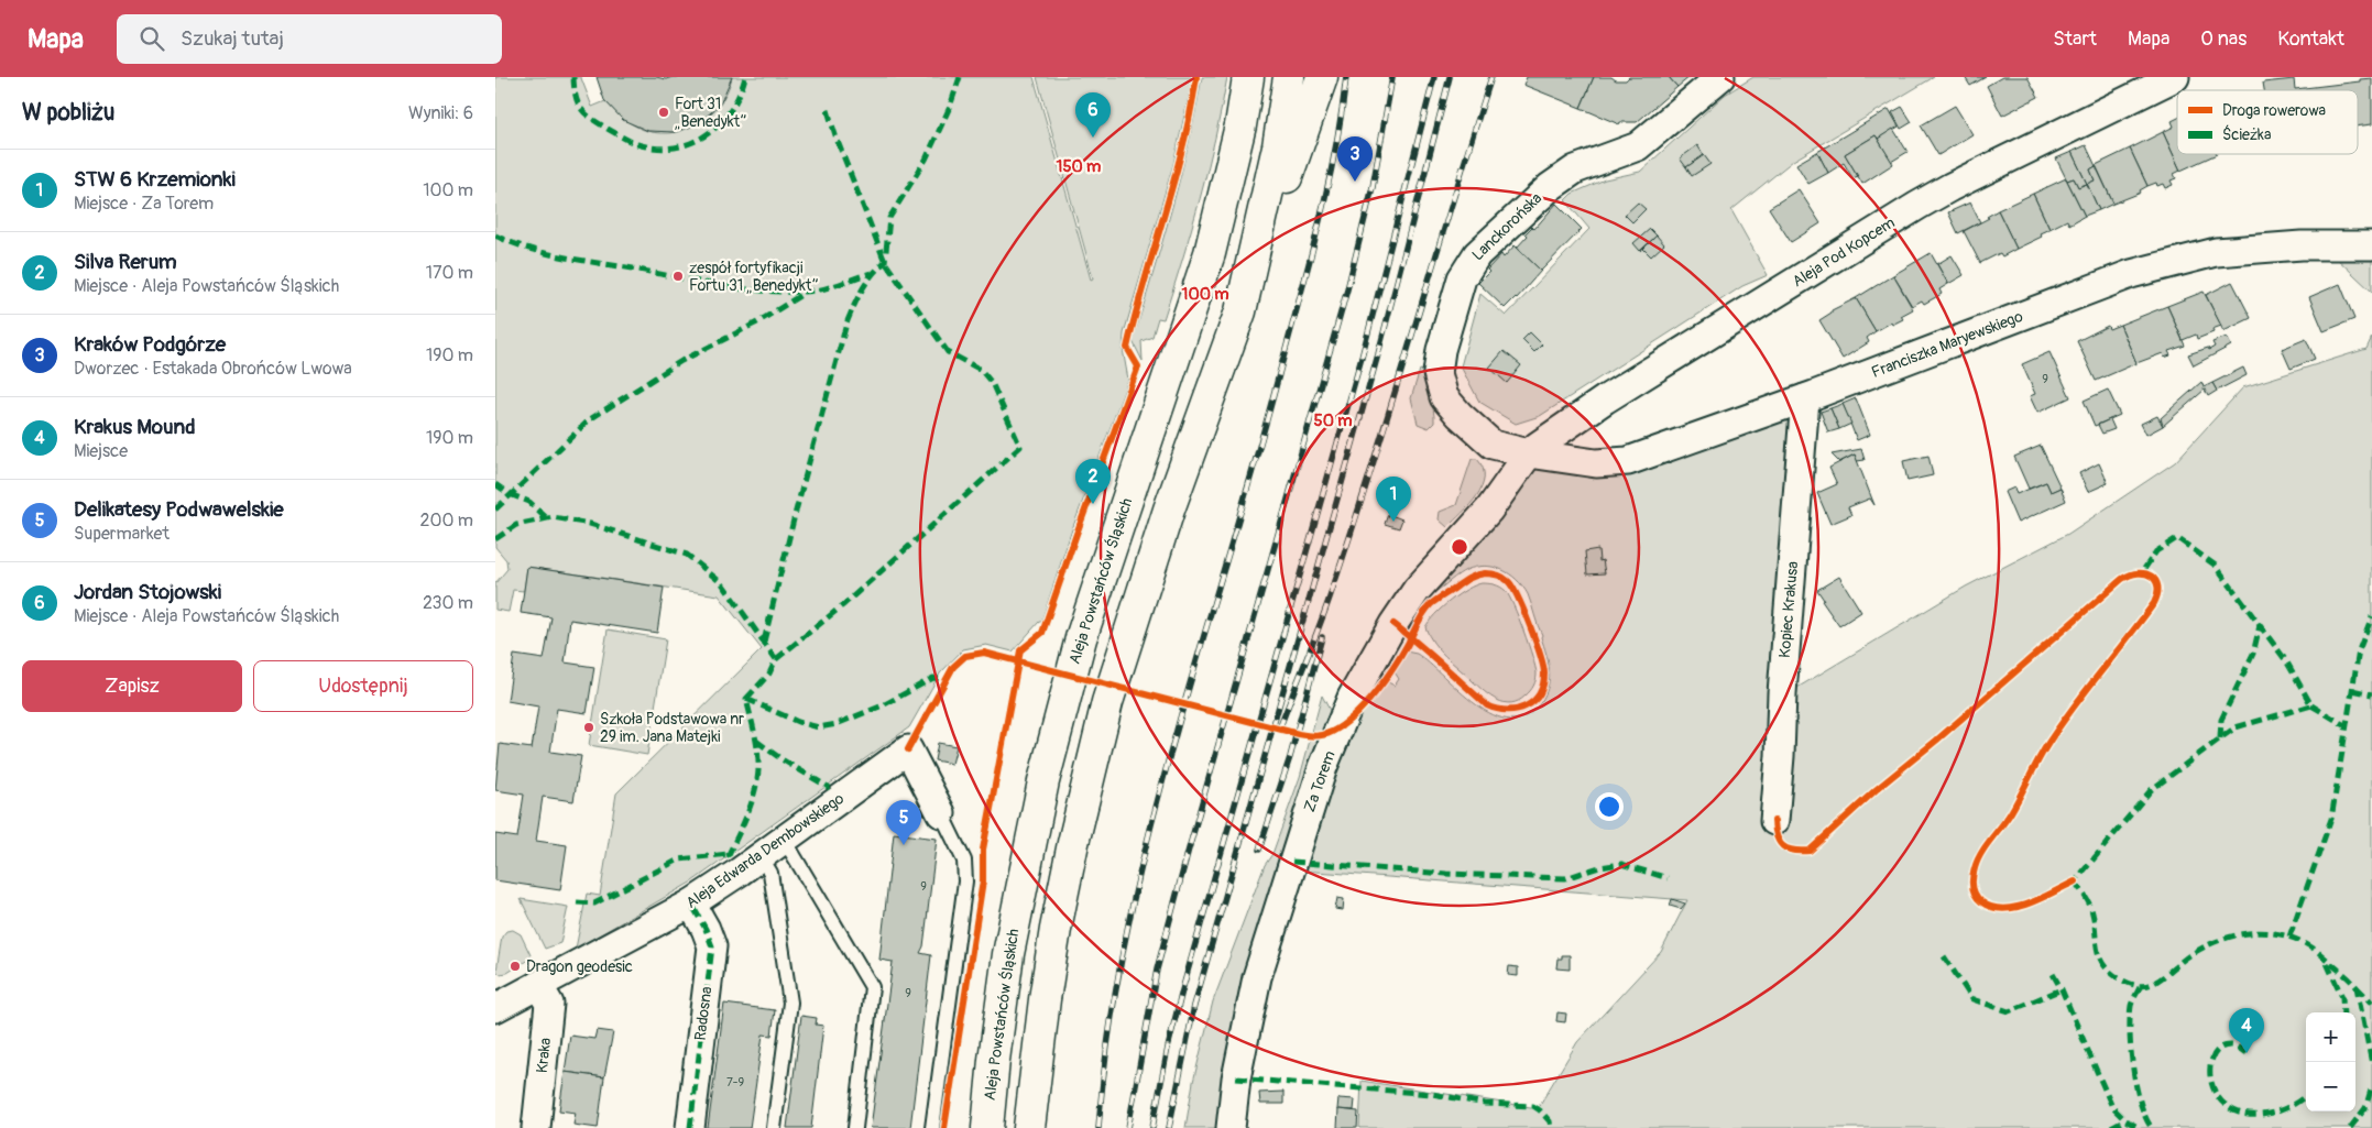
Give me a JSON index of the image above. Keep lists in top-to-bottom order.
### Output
{
  "streets": {
    "main road": ["Aleja Powstańców Śląskich"],
    "street": [
      "Lanckorońska",
      "Aleja Pod Kopcem",
      "Franciszka Maryewskiego",
      "Kopiec Krakusa",
      "Za Torem",
      "Aleja Edwarda Dembowskiego",
      "Radosna",
      "Kraka"
    ]
  },
  "crossings": [
    ["Lanckorońska", "Aleja Pod Kopcem"],
    ["Lanckorońska", "Franciszka Maryewskiego"],
    ["Lanckorońska", "Za Torem"],
    ["Aleja Pod Kopcem", "Franciszka Maryewskiego"],
    ["Aleja Pod Kopcem", "Za Torem"],
    ["Franciszka Maryewskiego", "Kopiec Krakusa"],
    ["Franciszka Maryewskiego", "Za Torem"],
    ["Aleja Edwarda Dembowskiego", "Radosna"],
    ["Aleja Edwarda Dembowskiego", "Kraka"]
  ],
  "places": [
    "Fort 31 „Benedykt”",
    "zespół fortyfikacji Fortu 31 „Benedykt”",
    "Szkoła Podstawowa nr 29 im. Jana Matejki",
    "Dragon geodesic"
  ],
  "house_numbers": [
    "9",
    "9",
    "9",
    "7-9"
  ],
  "legend": ["Droga rowerowa", "Ścieżka"],
  "page": {
    "header": "Mapa",
    "search": "Szukaj tutaj",
    "nav": [
      "Start",
      "Mapa",
      "O nas",
      "Kontakt"
    ],
    "heading": ["W pobliżu", "Wyniki: 6"],
    "pins": [
      "6",
      "3",
      "2",
      "1",
      "5",
      "4"
    ],
    "list": [
      {
        "mark": "1",
        "name": "STW 6 Krzemionki",
        "note": "Miejsce · Za Torem",
        "value": "100 m"
      },
      {
        "mark": "2",
        "name": "Silva Rerum",
        "note": "Miejsce · Aleja Powstańców Śląskich",
        "value": "170 m"
      },
      {
        "mark": "3",
        "name": "Kraków Podgórze",
        "note": "Dworzec · Estakada Obrońców Lwowa",
        "value": "190 m"
      },
      {
        "mark": "4",
        "name": "Krakus Mound",
        "note": "Miejsce",
        "value": "190 m"
      },
      {
        "mark": "5",
        "name": "Delikatesy Podwawelskie",
        "note": "Supermarket",
        "value": "200 m"
      },
      {
        "mark": "6",
        "name": "Jordan Stojowski",
        "note": "Miejsce · Aleja Powstańców Śląskich",
        "value": "230 m"
      }
    ],
    "buttons": ["Zapisz", "Udostępnij"],
    "map_buttons": ["+", "−"]
  },
  "rings": ["150 m", "100 m", "50 m"]
}
